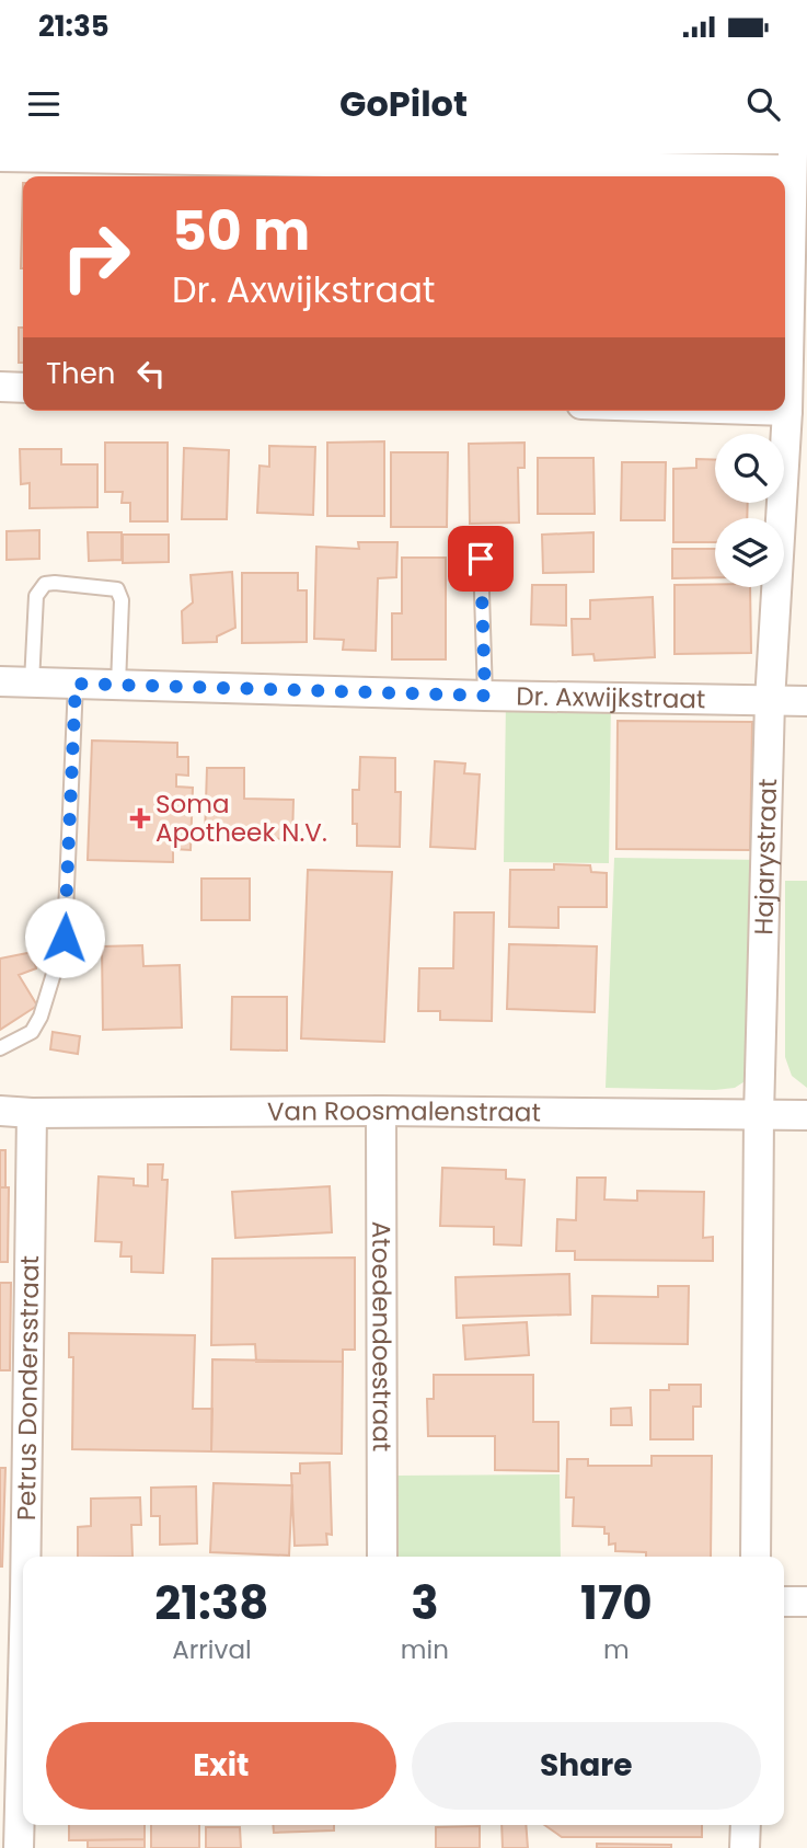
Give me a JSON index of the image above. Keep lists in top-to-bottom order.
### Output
{
  "streets": {
    "street": [
      "Dr. Axwijkstraat",
      "Hajarystraat",
      "Van Roosmalenstraat",
      "Atoedendoestraat",
      "Petrus Dondersstraat"
    ]
  },
  "crossings": [
    ["Dr. Axwijkstraat", "Hajarystraat"],
    ["Hajarystraat", "Van Roosmalenstraat"],
    ["Van Roosmalenstraat", "Atoedendoestraat"],
    ["Van Roosmalenstraat", "Petrus Dondersstraat"]
  ],
  "places": {
    "health": ["Soma Apotheek N.V."]
  },
  "page": {
    "status": "21:35",
    "header": "GoPilot",
    "turn": ["50 m", "Dr. Axwijkstraat"],
    "then": "Then",
    "eta": [
      "21:38",
      "Arrival",
      "3",
      "min",
      "170",
      "m"
    ],
    "buttons": ["Exit", "Share"]
  }
}
